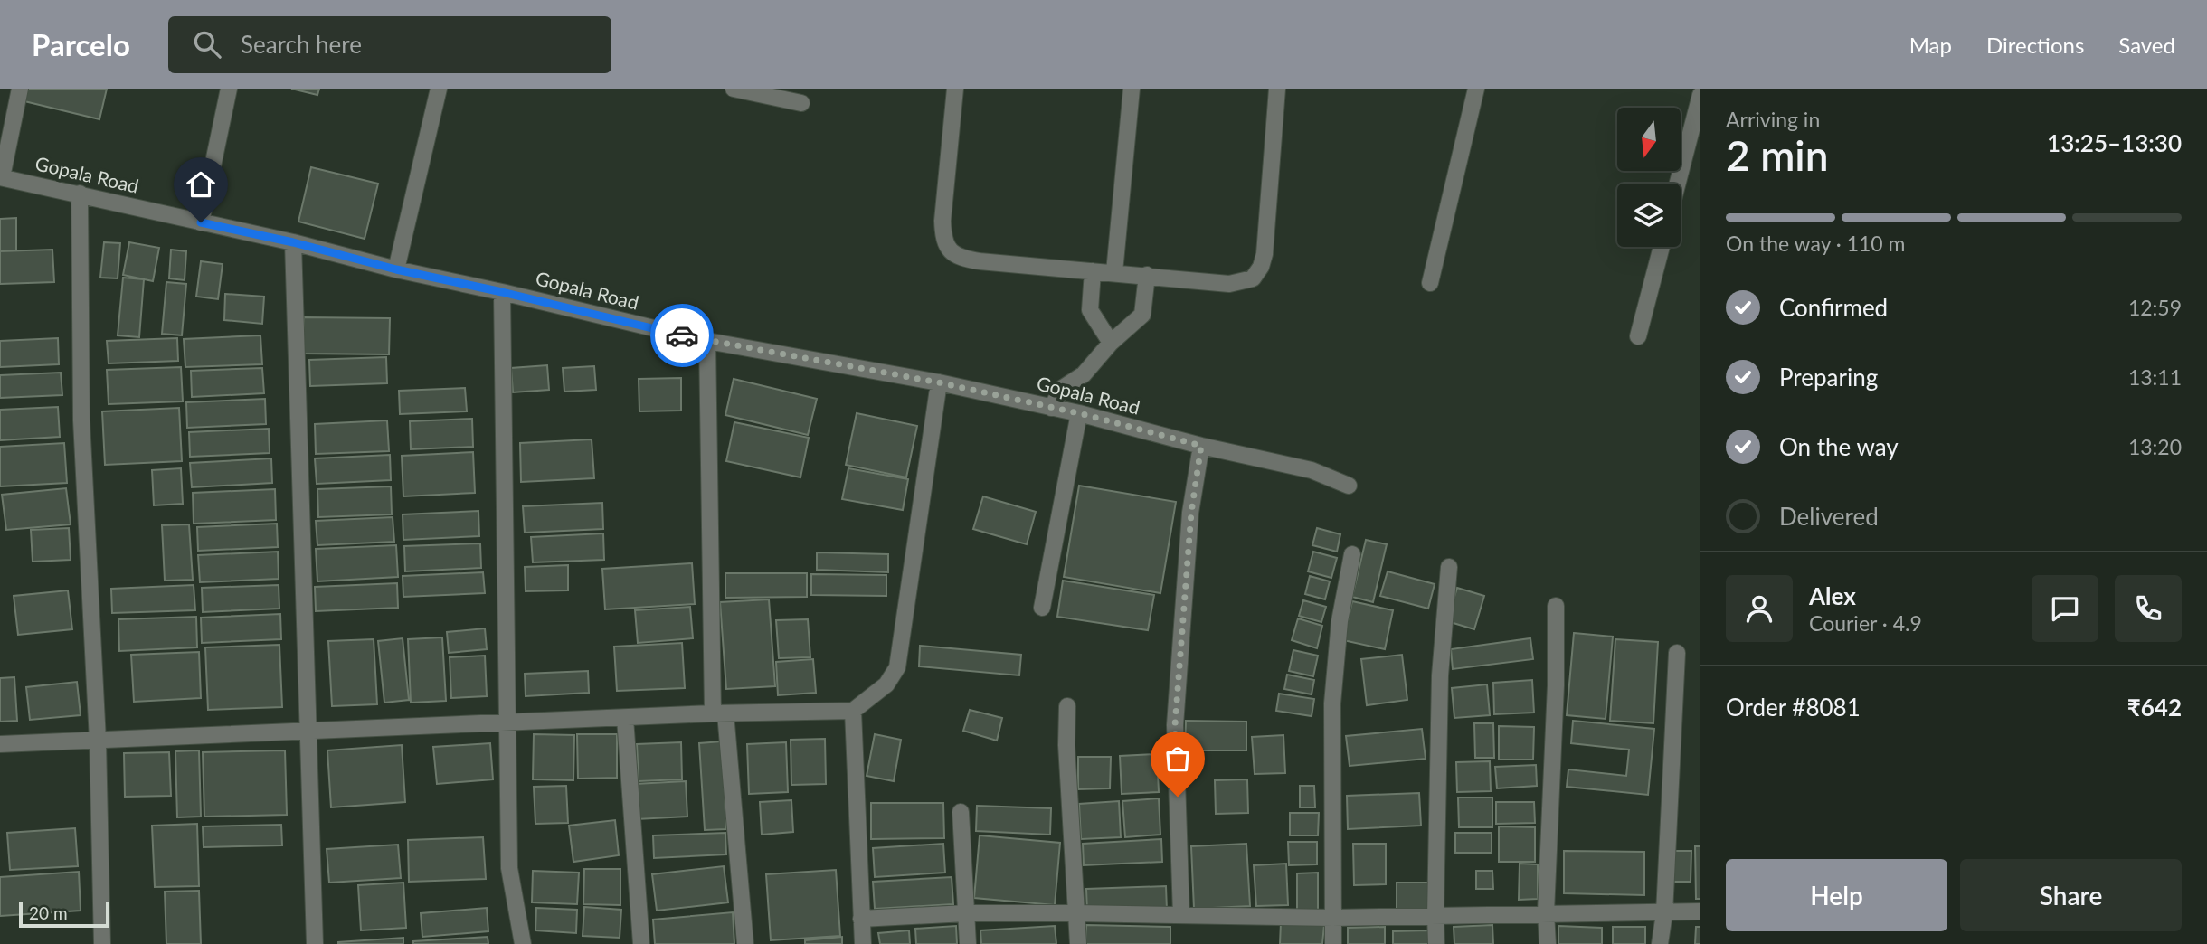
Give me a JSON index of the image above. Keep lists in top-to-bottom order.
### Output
{
  "streets": {
    "street": ["Gopala Road"]
  },
  "scale_bar": "20 m",
  "north": "bottom",
  "page": {
    "header": "Parcelo",
    "search": "Search here",
    "nav": ["Map", "Directions", "Saved"],
    "heading": ["2 min", "Arriving in", "13:25–13:30"],
    "panel": [
      "Alex",
      "Courier · 4.9",
      "Order #8081",
      "₹642"
    ],
    "bar": "On the way · 110 m",
    "list": [
      ["Confirmed", "12:59"],
      ["Preparing", "13:11"],
      ["On the way", "13:20"],
      "Delivered"
    ],
    "buttons": ["Help", "Share"],
    "scale": "20 m"
  }
}
